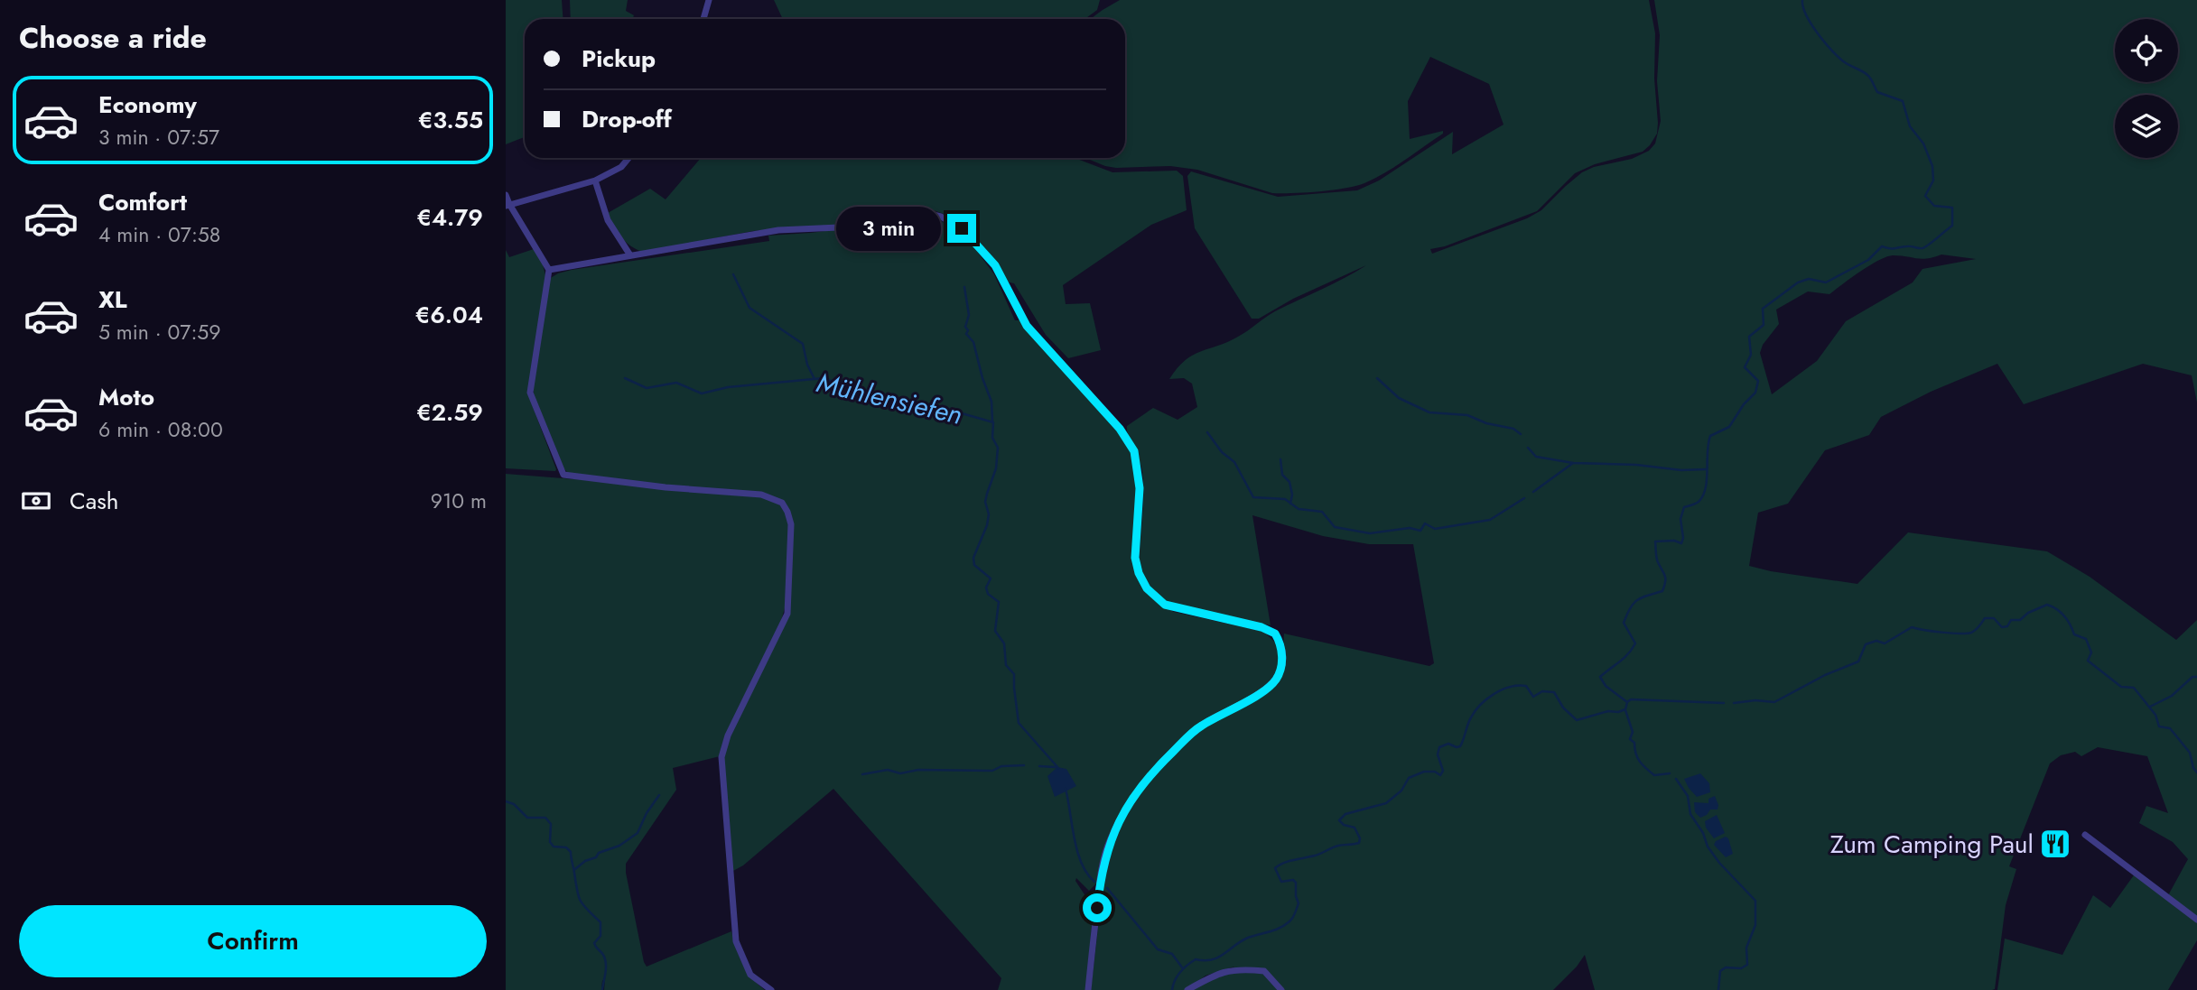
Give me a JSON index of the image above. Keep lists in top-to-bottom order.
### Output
{
  "water": ["Mühlensiefen"],
  "places": {
    "restaurant": ["Zum Camping Paul"]
  },
  "page": {
    "heading": "Choose a ride",
    "banner": ["Pickup", "Drop-off"],
    "list": [
      {
        "name": "Economy",
        "note": "3 min · 07:57",
        "value": "€3.55"
      },
      {
        "name": "Comfort",
        "note": "4 min · 07:58",
        "value": "€4.79"
      },
      {
        "name": "XL",
        "note": "5 min · 07:59",
        "value": "€6.04"
      },
      {
        "name": "Moto",
        "note": "6 min · 08:00",
        "value": "€2.59"
      }
    ],
    "bubble": "3 min",
    "pay": ["Cash", "910 m"],
    "buttons": "Confirm"
  }
}
